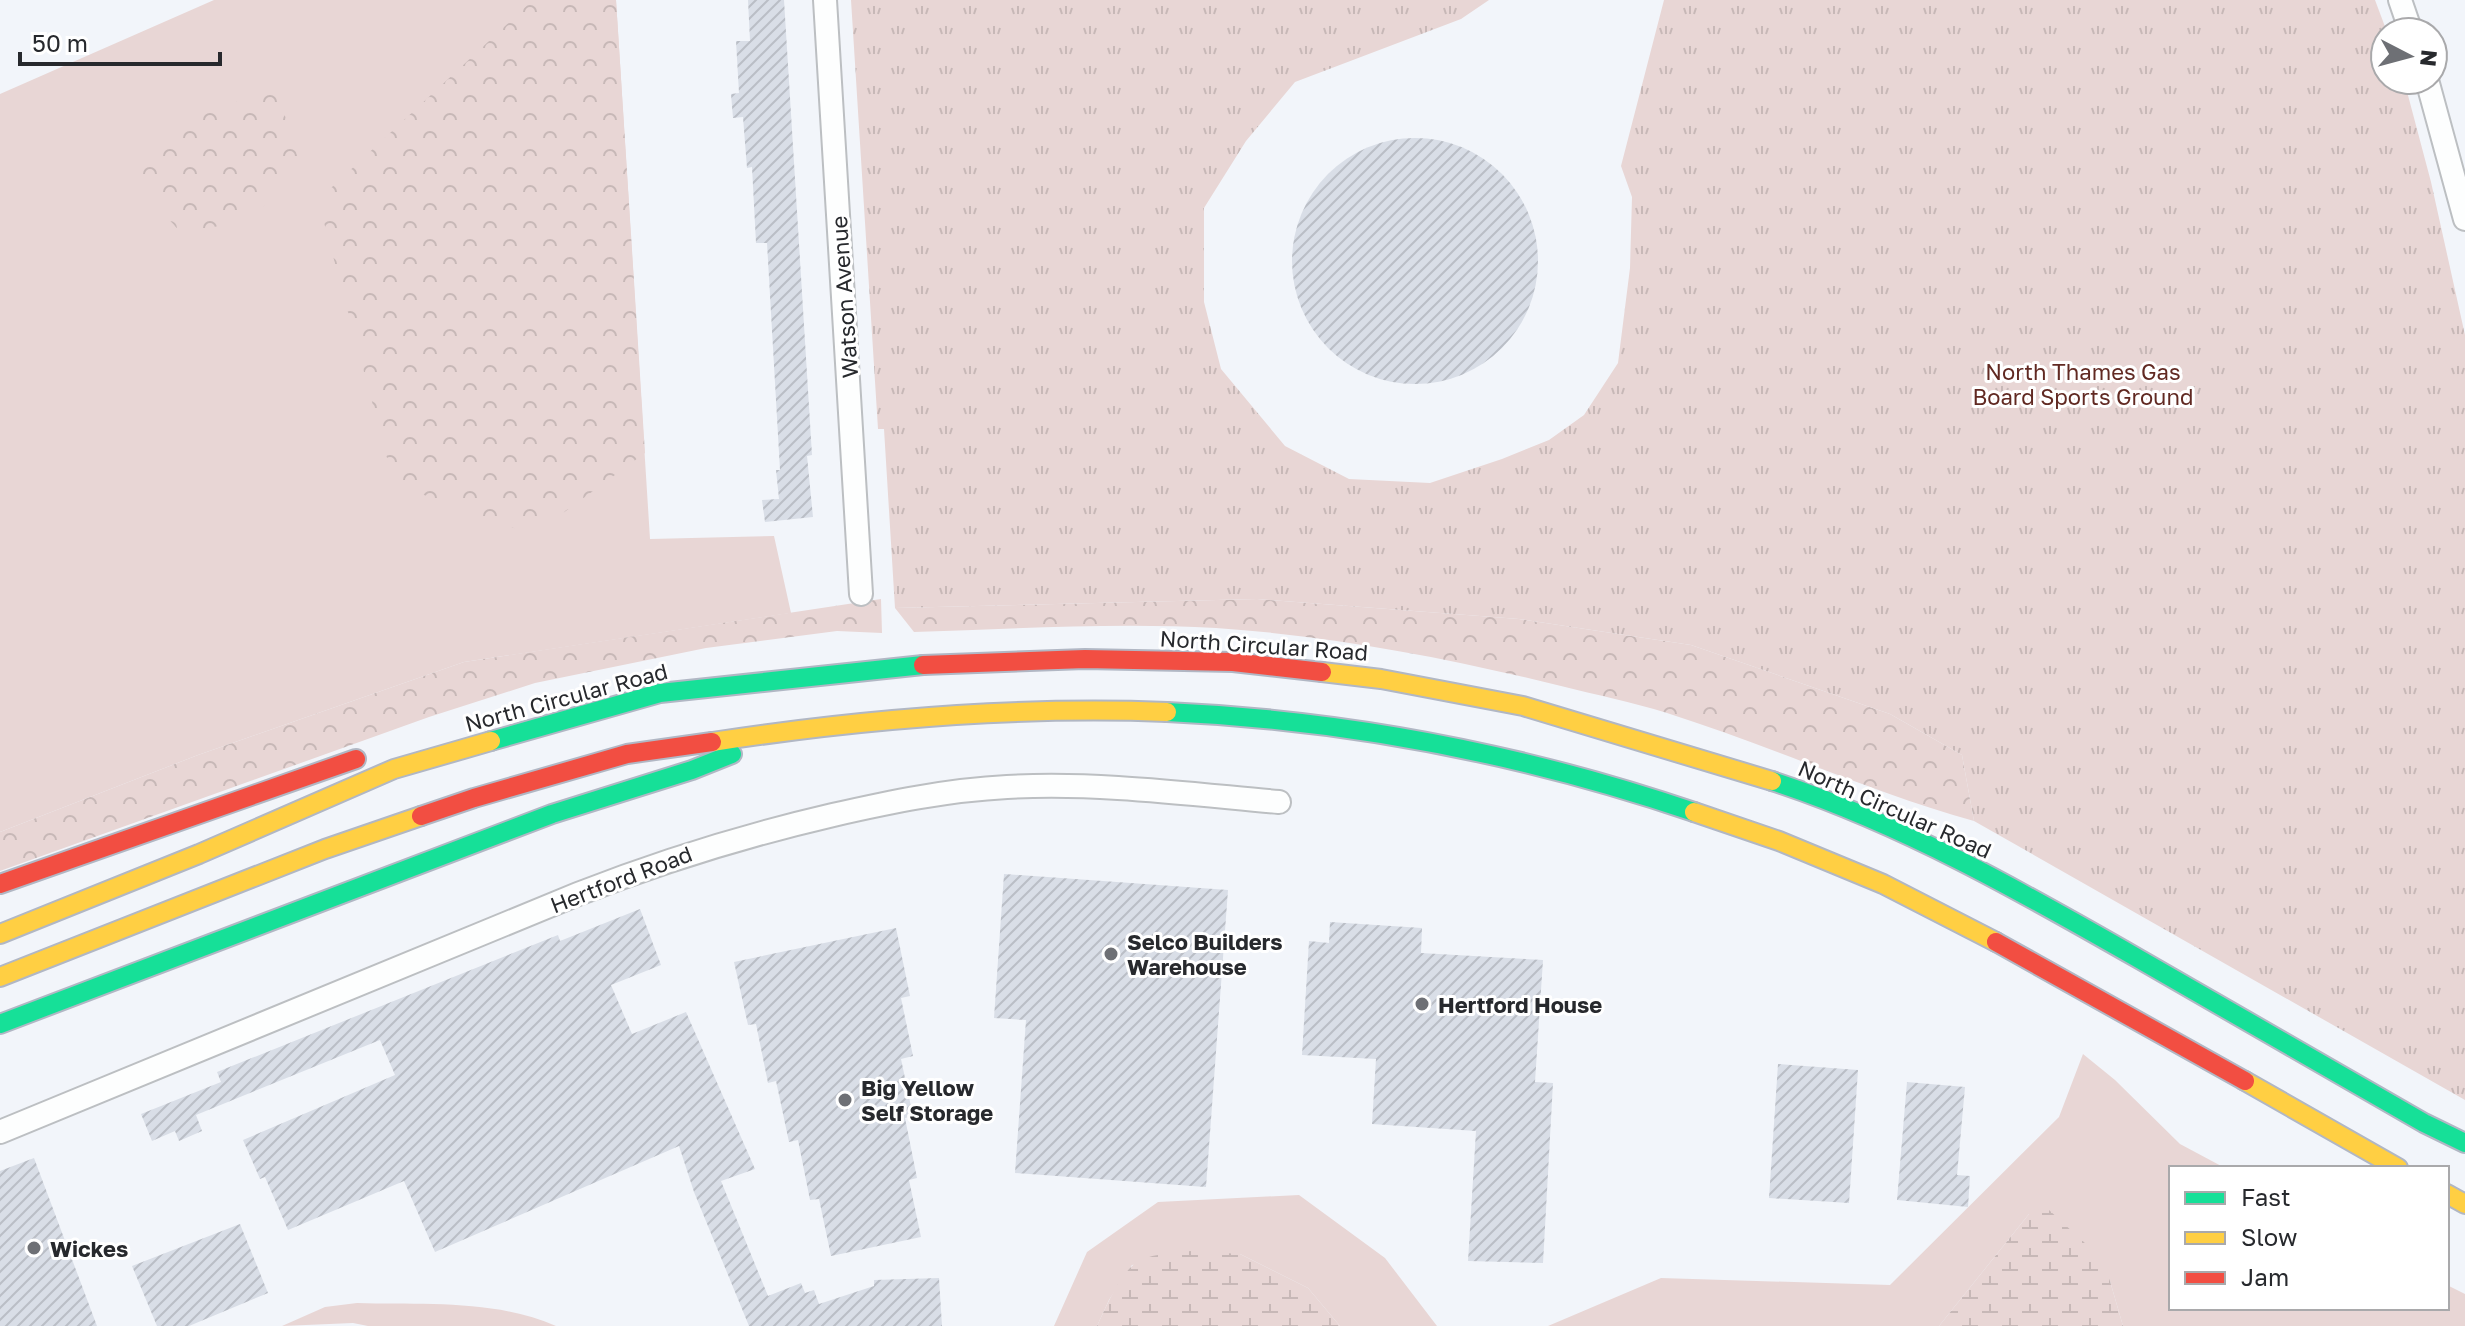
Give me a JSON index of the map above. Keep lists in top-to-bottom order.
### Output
{
  "streets": {
    "highway": ["North Circular Road"],
    "street": ["Watson Avenue", "Hertford Road"]
  },
  "parks": ["North Thames Gas Board Sports Ground"],
  "places": [
    "Selco Builders Warehouse",
    "Hertford House",
    "Big Yellow Self Storage",
    "Wickes"
  ],
  "legend": ["Fast", "Slow", "Jam"],
  "scale_bar": "50 m",
  "north": "right"
}
